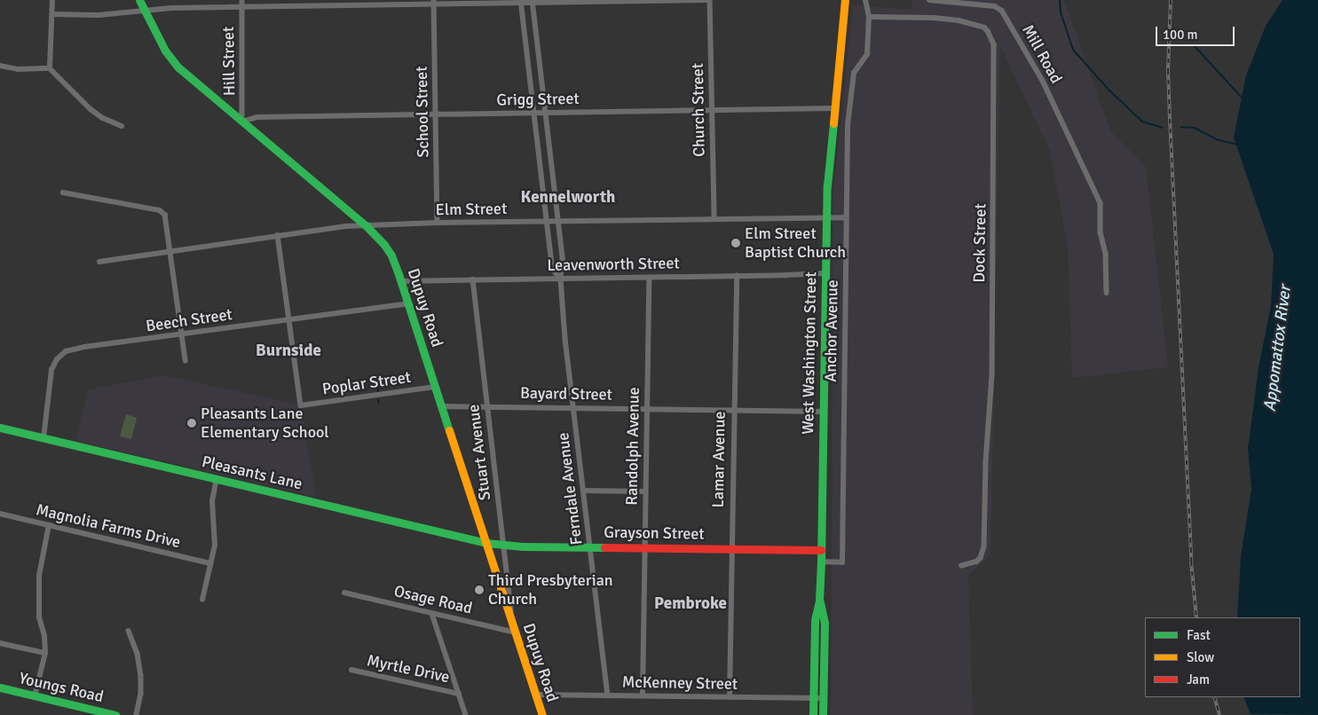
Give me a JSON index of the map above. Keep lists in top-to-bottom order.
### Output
{
  "streets": {
    "street": [
      "Mill Road",
      "Hill Street",
      "Grigg Street",
      "Church Street",
      "School Street",
      "Elm Street",
      "Dock Street",
      "Leavenworth Street",
      "Dupuy Road",
      "Beech Street",
      "Anchor Avenue",
      "West Washington Street",
      "Poplar Street",
      "Bayard Street",
      "Randolph Avenue",
      "Stuart Avenue",
      "Lamar Avenue",
      "Pleasants Lane",
      "Ferndale Avenue",
      "Magnolia Farms Drive",
      "Grayson Street",
      "Osage Road",
      "Myrtle Drive",
      "McKenney Street",
      "Youngs Road"
    ]
  },
  "crossings": [
    ["Hill Street", "Grigg Street"],
    ["Hill Street", "Dupuy Road"],
    ["Grigg Street", "Church Street"],
    ["Grigg Street", "School Street"],
    ["Grigg Street", "Dupuy Road"],
    ["Grigg Street", "West Washington Street"],
    ["Grigg Street", "Ferndale Avenue"],
    ["Church Street", "Elm Street"],
    ["School Street", "Elm Street"],
    ["Elm Street", "Dupuy Road"],
    ["Elm Street", "Anchor Avenue"],
    ["Elm Street", "West Washington Street"],
    ["Elm Street", "Ferndale Avenue"],
    ["Dock Street", "Anchor Avenue"],
    ["Leavenworth Street", "Dupuy Road"],
    ["Leavenworth Street", "West Washington Street"],
    ["Leavenworth Street", "Randolph Avenue"],
    ["Leavenworth Street", "Stuart Avenue"],
    ["Leavenworth Street", "Lamar Avenue"],
    ["Leavenworth Street", "Ferndale Avenue"],
    ["Dupuy Road", "Beech Street"],
    ["Dupuy Road", "Poplar Street"],
    ["Dupuy Road", "Bayard Street"],
    ["Dupuy Road", "Stuart Avenue"],
    ["Dupuy Road", "Pleasants Lane"],
    ["Dupuy Road", "Grayson Street"],
    ["Dupuy Road", "Osage Road"],
    ["Dupuy Road", "McKenney Street"],
    ["Beech Street", "Poplar Street"],
    ["Beech Street", "Pleasants Lane"],
    ["Anchor Avenue", "West Washington Street"],
    ["West Washington Street", "Bayard Street"],
    ["West Washington Street", "Grayson Street"],
    ["West Washington Street", "McKenney Street"],
    ["Bayard Street", "Randolph Avenue"],
    ["Bayard Street", "Stuart Avenue"],
    ["Bayard Street", "Lamar Avenue"],
    ["Bayard Street", "Ferndale Avenue"],
    ["Randolph Avenue", "Grayson Street"],
    ["Randolph Avenue", "McKenney Street"],
    ["Stuart Avenue", "Grayson Street"],
    ["Lamar Avenue", "Grayson Street"],
    ["Lamar Avenue", "McKenney Street"],
    ["Pleasants Lane", "Grayson Street"],
    ["Ferndale Avenue", "Grayson Street"],
    ["Ferndale Avenue", "McKenney Street"]
  ],
  "districts": ["Kennelworth", "Burnside", "Pembroke"],
  "water": ["Appomattox River"],
  "places": ["Elm Street Baptist Church", "Pleasants Lane Elementary School", "Third Presbyterian Church"],
  "legend": ["Fast", "Slow", "Jam"],
  "scale_bar": "100 m"
}
